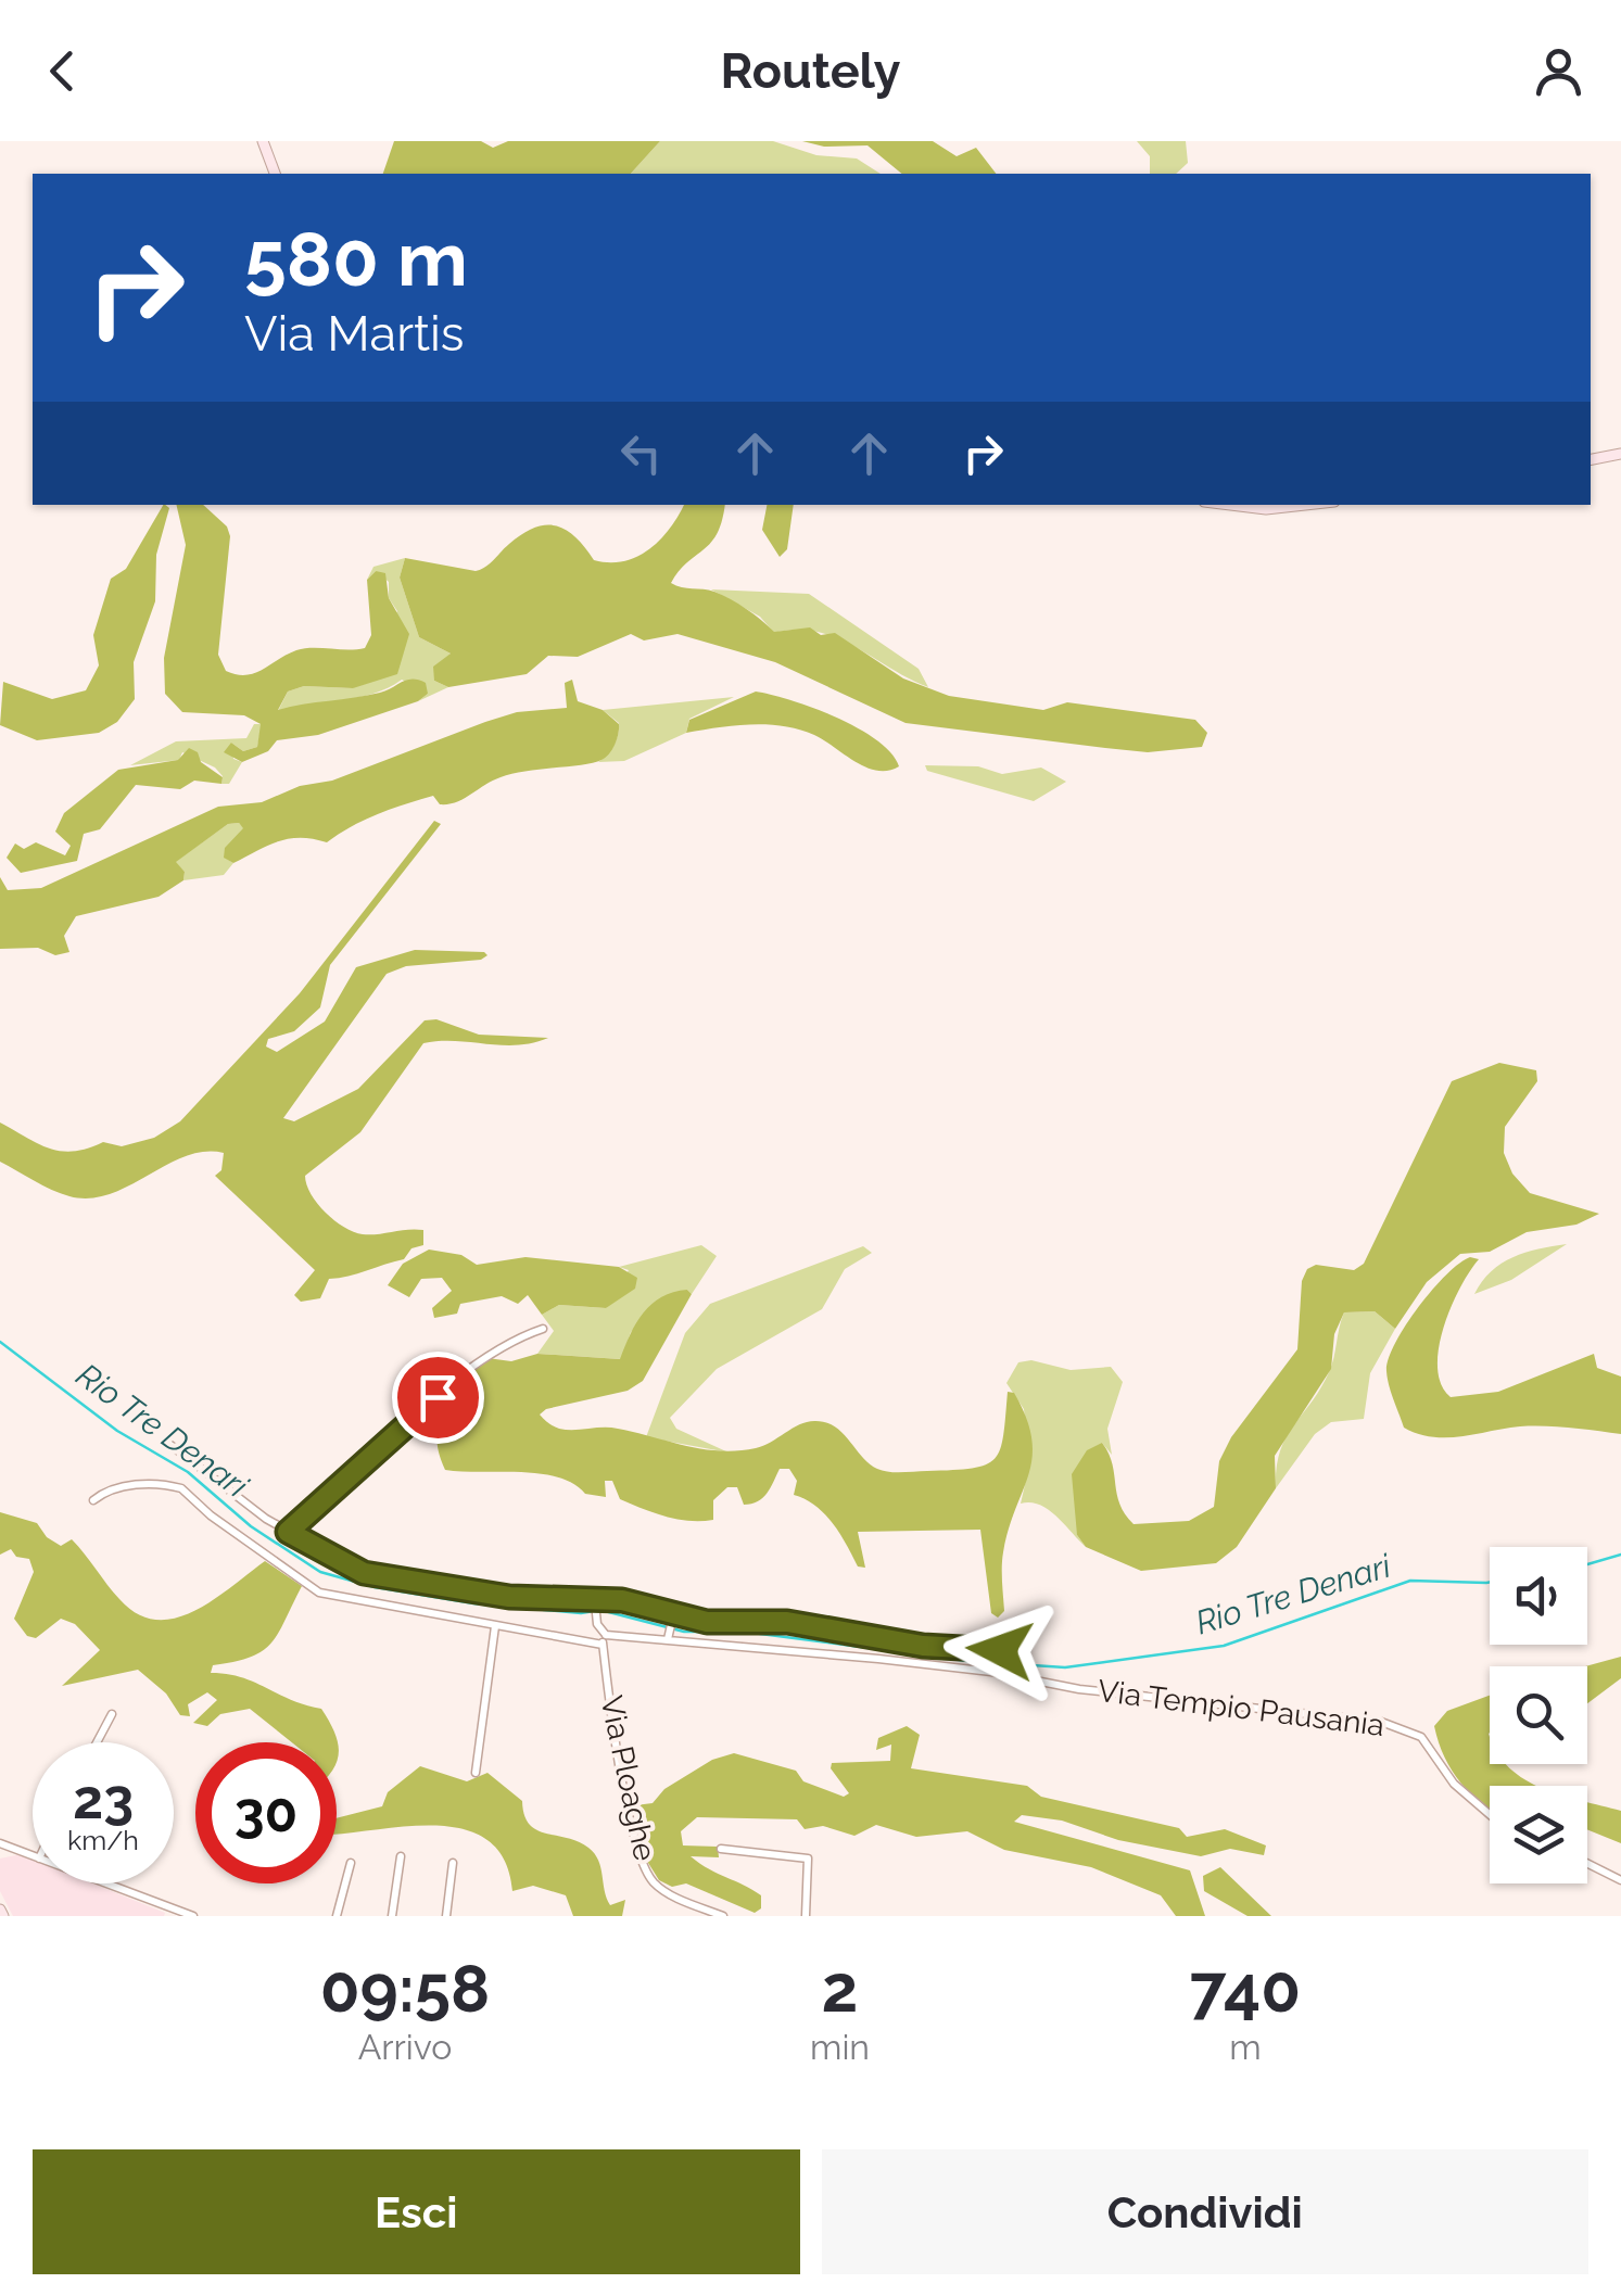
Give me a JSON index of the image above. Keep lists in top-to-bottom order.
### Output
{
  "streets": {
    "street": ["Via Tempio Pausania", "Via Ploaghe"]
  },
  "crossings": [
    ["Via Tempio Pausania", "Via Ploaghe"]
  ],
  "water": ["Rio Tre Denari"],
  "page": {
    "header": "Routely",
    "turn": ["580 m", "Via Martis"],
    "speed": "23 km/h",
    "limit": "30",
    "eta": [
      "09:58",
      "Arrivo",
      "2",
      "min",
      "740",
      "m"
    ],
    "buttons": ["Esci", "Condividi"]
  }
}
